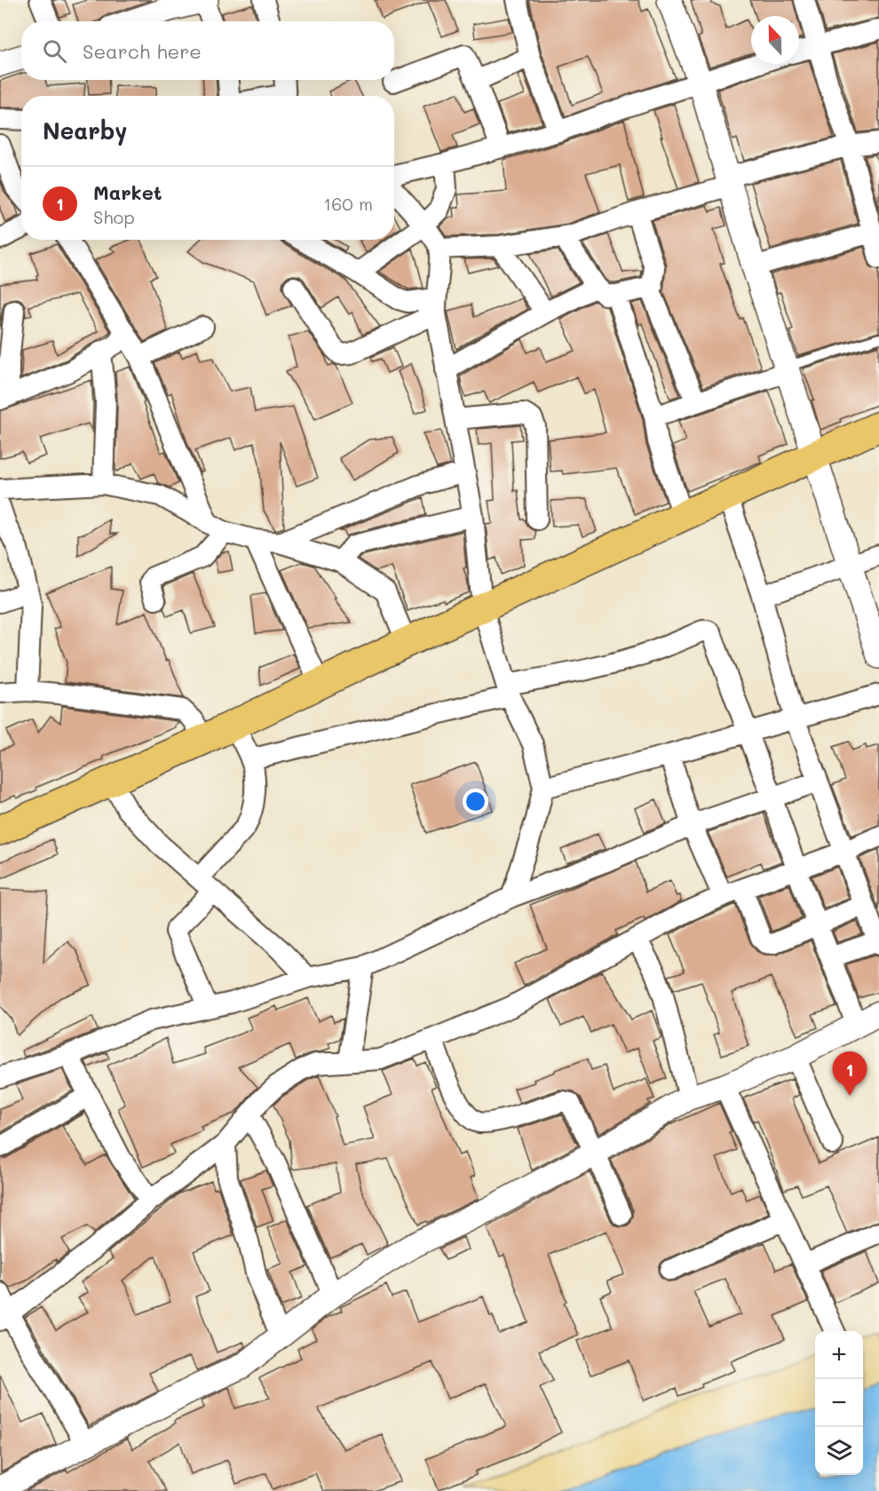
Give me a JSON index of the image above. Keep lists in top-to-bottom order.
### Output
{
  "north": "top",
  "page": {
    "search": "Search here",
    "heading": "Nearby",
    "list": [
      {
        "mark": "1",
        "name": "Market",
        "note": "Shop",
        "value": "160 m"
      }
    ],
    "pins": "1",
    "map_buttons": ["+", "−"]
  }
}
